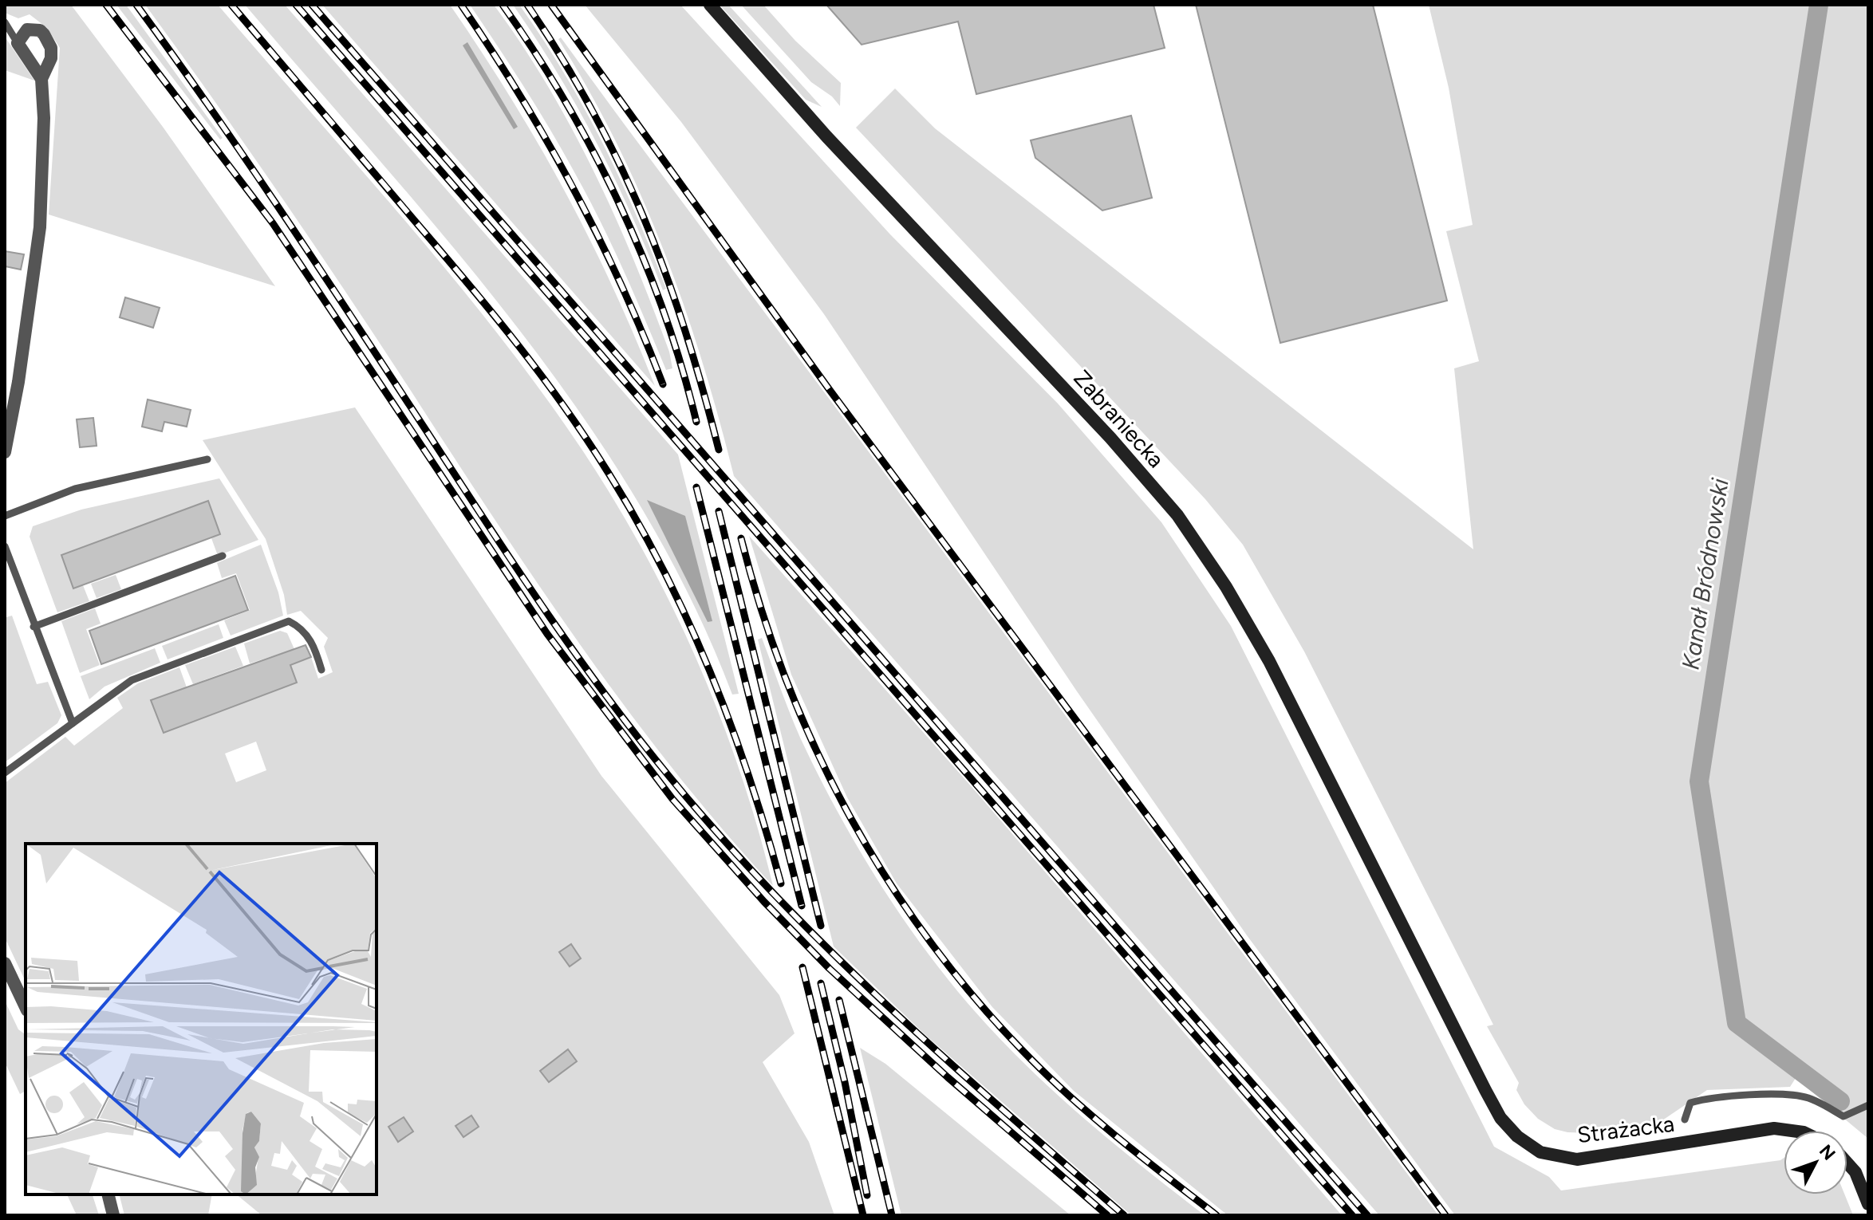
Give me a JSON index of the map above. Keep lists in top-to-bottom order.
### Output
{
  "streets": {
    "main road": ["Zabraniecka", "Strażacka"]
  },
  "crossings": [
    ["Zabraniecka", "Strażacka"]
  ],
  "water": ["Kanał Bródnowski"],
  "north": "top right"
}
